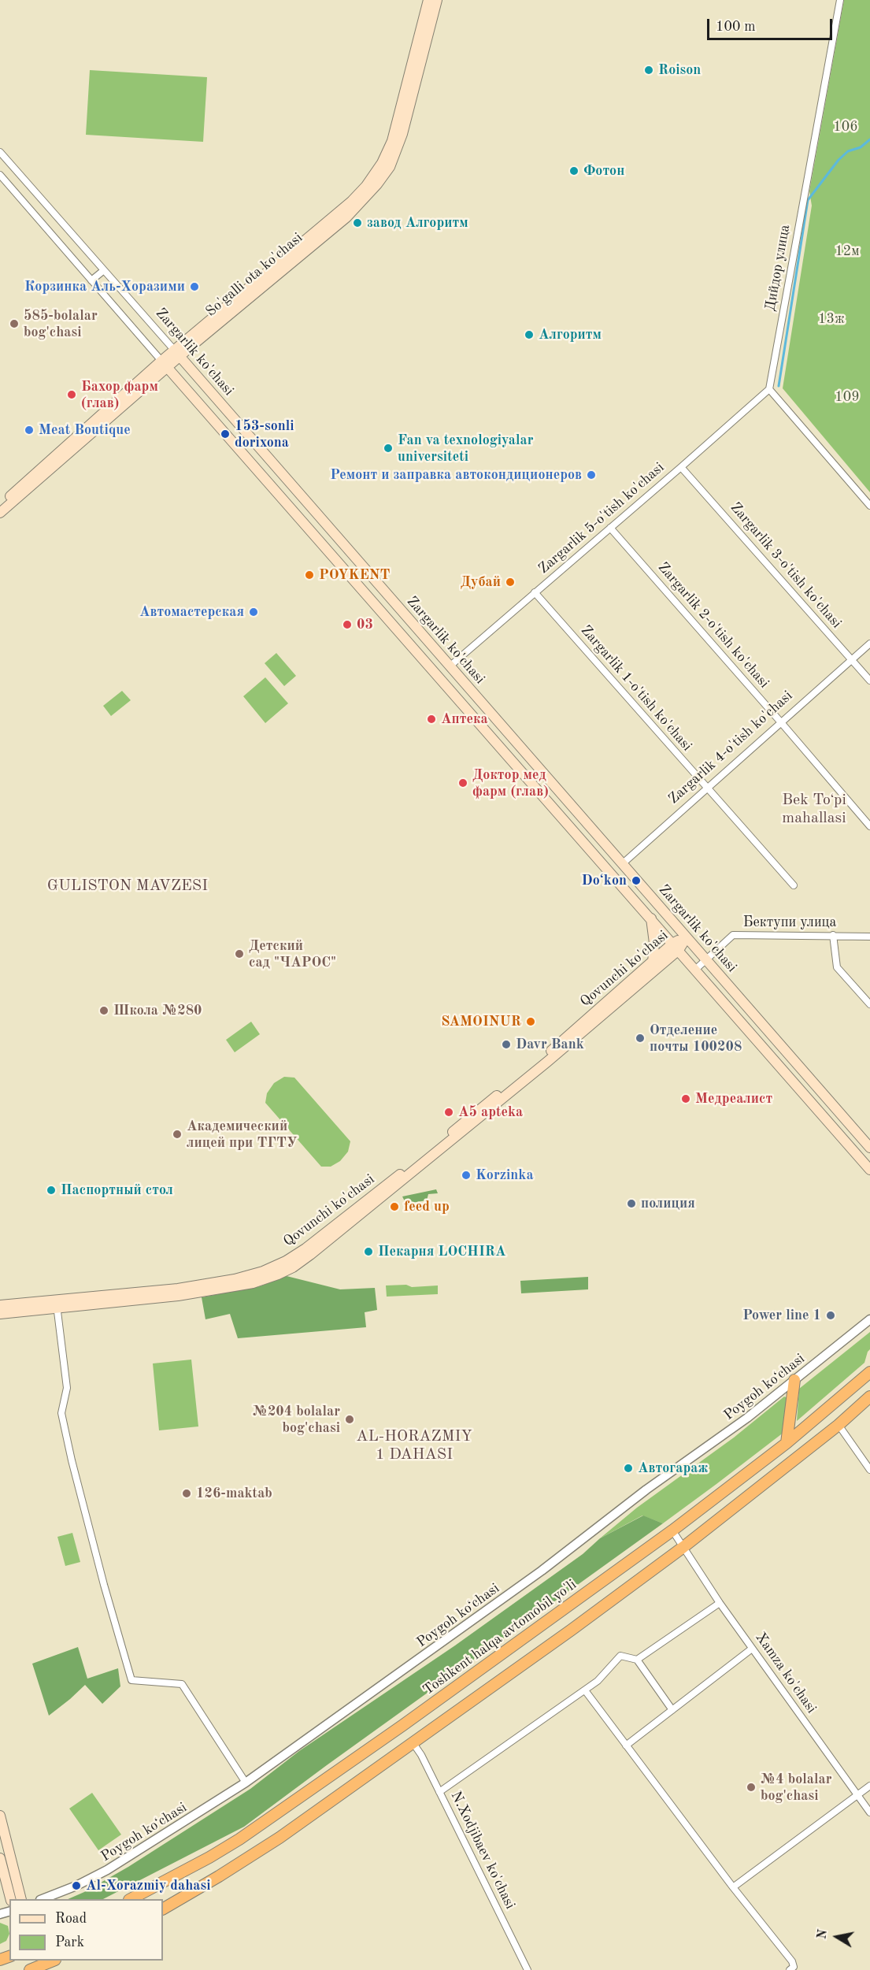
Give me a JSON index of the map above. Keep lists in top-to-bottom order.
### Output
{
  "streets": {
    "highway": ["Toshkent halqa avtomobil yo'li"],
    "main road": [
      "So'galli ota ko'chasi",
      "Zargarlik ko'chasi",
      "Zargarlik 4-o'tish ko'chasi",
      "Qovunchi ko'chasi"
    ],
    "street": [
      "Дийдор улица",
      "Zargarlik 5-o'tish ko'chasi",
      "Zargarlik 3-o'tish ko'chasi",
      "Zargarlik 2-o'tish ko'chasi",
      "Zargarlik 1-o'tish ko'chasi",
      "Бектупи улица",
      "Poygoh koʻchasi",
      "Xamza ko'chasi",
      "N.Xodjibaev ko'chasi"
    ]
  },
  "crossings": [
    ["Дийдор улица", "Zargarlik 5-o'tish ko'chasi"],
    ["So'galli ota ko'chasi", "Zargarlik ko'chasi"],
    ["Zargarlik ko'chasi", "Zargarlik 5-o'tish ko'chasi"],
    ["Zargarlik ko'chasi", "Zargarlik 4-o'tish ko'chasi"],
    ["Zargarlik ko'chasi", "Бектупи улица"],
    ["Zargarlik ko'chasi", "Qovunchi ko'chasi"],
    ["Zargarlik 5-o'tish ko'chasi", "Zargarlik 3-o'tish ko'chasi"],
    ["Zargarlik 5-o'tish ko'chasi", "Zargarlik 2-o'tish ko'chasi"],
    ["Zargarlik 5-o'tish ko'chasi", "Zargarlik 1-o'tish ko'chasi"],
    ["Zargarlik 3-o'tish ko'chasi", "Zargarlik 4-o'tish ko'chasi"],
    ["Zargarlik 2-o'tish ko'chasi", "Zargarlik 4-o'tish ko'chasi"],
    ["Zargarlik 1-o'tish ko'chasi", "Zargarlik 4-o'tish ko'chasi"],
    ["Toshkent halqa avtomobil yo'li", "Xamza ko'chasi"]
  ],
  "districts": ["Bek Toʻpi mahallasi", "GULISTON MAVZESI", "AL-HORAZMIY 1 DAHASI"],
  "parks": [
    "106",
    "12м",
    "13ж",
    "109"
  ],
  "places": [
    "Roison",
    "Фотон",
    "завод Алгоритм",
    "Корзинка Аль-Хоразими",
    "585-bolalar bog'chasi",
    "Алгоритм",
    "Бахор фарм (глав)",
    "Meat Boutique",
    "153-sonli dorixona",
    "Fan va texnologiyalar universiteti",
    "Ремонт и заправка автокондиционеров",
    "POYKENT",
    "Дубай",
    "Автомастерская",
    "03",
    "Аптека",
    "Доктор мед фарм (глав)",
    "Doʻkon",
    "Детский сад \"ЧАРОС\"",
    "Школа №280",
    "SAMOINUR",
    "Отделение почты 100208",
    "Davr Bank",
    "Медреалист",
    "A5 apteka",
    "Академический лицей при ТГТУ",
    "Korzinka",
    "Паспортный стол",
    "полиция",
    "feed up",
    "Пекарня LOCHIRA",
    "Power line 1",
    "№204 bolalar bog'chasi",
    "Автогараж",
    "126-maktab",
    "№4 bolalar bog'chasi",
    "Al-Xorazmiy dahasi"
  ],
  "legend": ["Road", "Park"],
  "scale_bar": "100 m",
  "north": "left"
}
